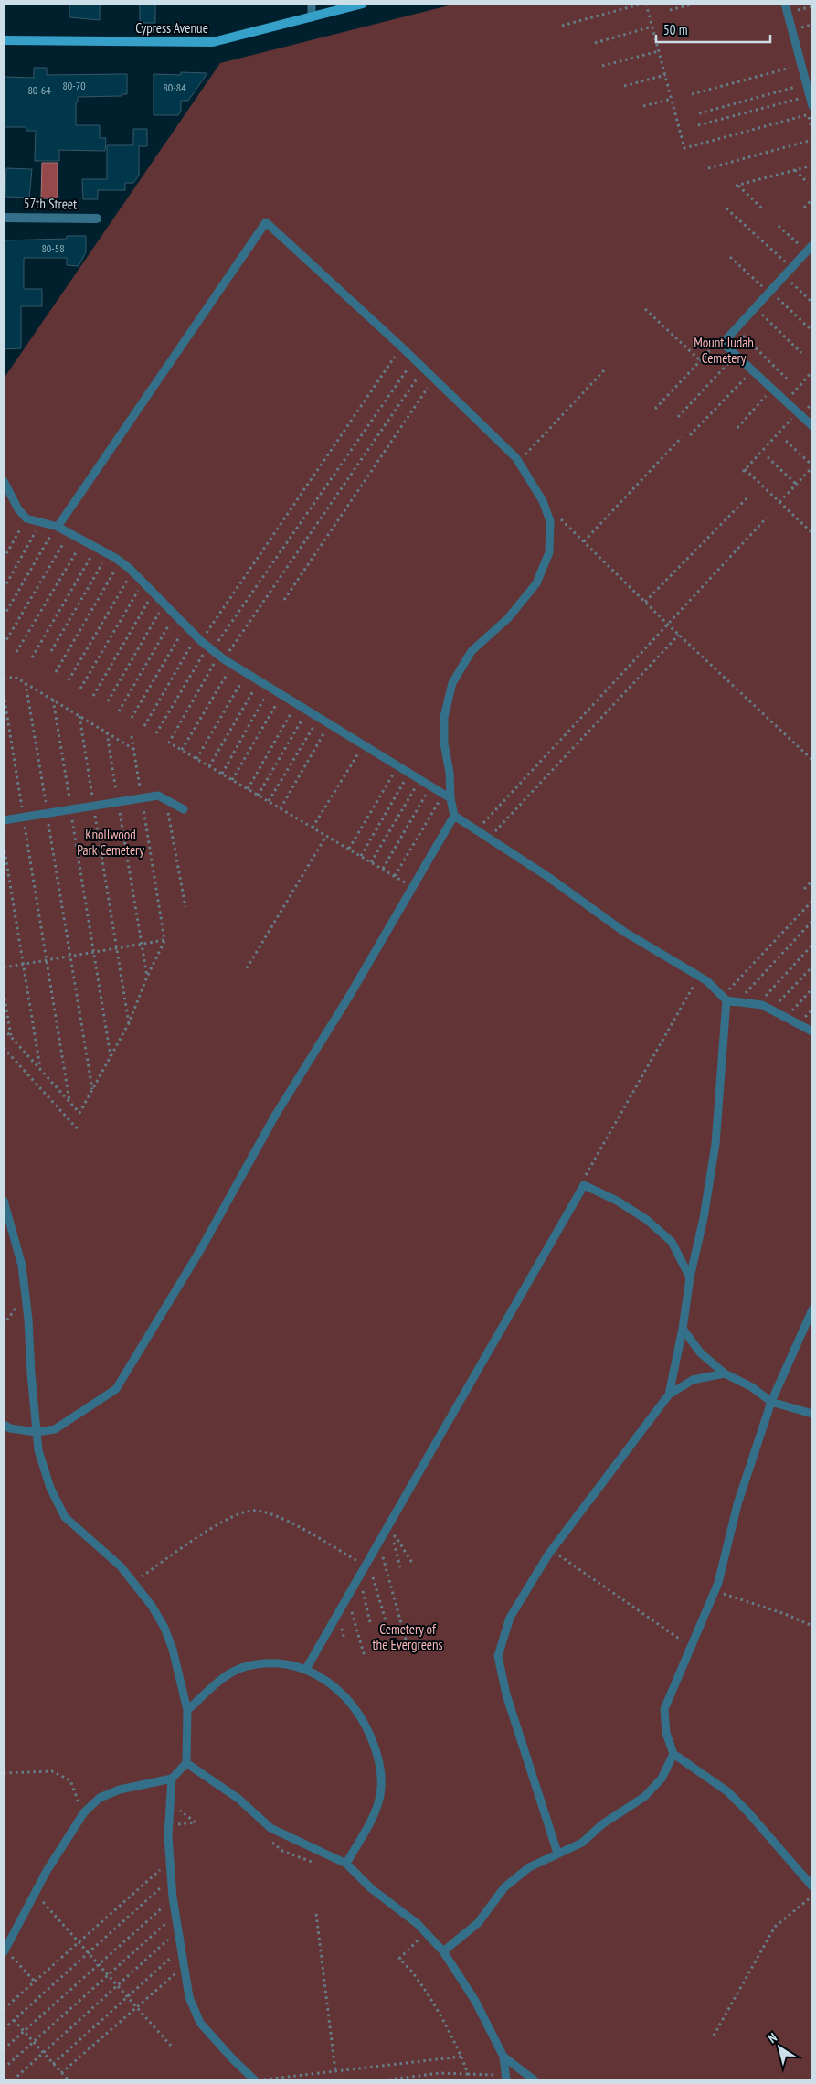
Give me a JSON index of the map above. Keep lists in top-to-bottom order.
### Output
{
  "streets": {
    "street": ["Cypress Avenue", "57th Street"]
  },
  "parks": ["Mount Judah Cemetery", "Knollwood Park Cemetery", "Cemetery of the Evergreens"],
  "house_numbers": [
    "80-70",
    "80-84",
    "80-64",
    "80-58"
  ],
  "scale_bar": "50 m",
  "north": "top left"
}
